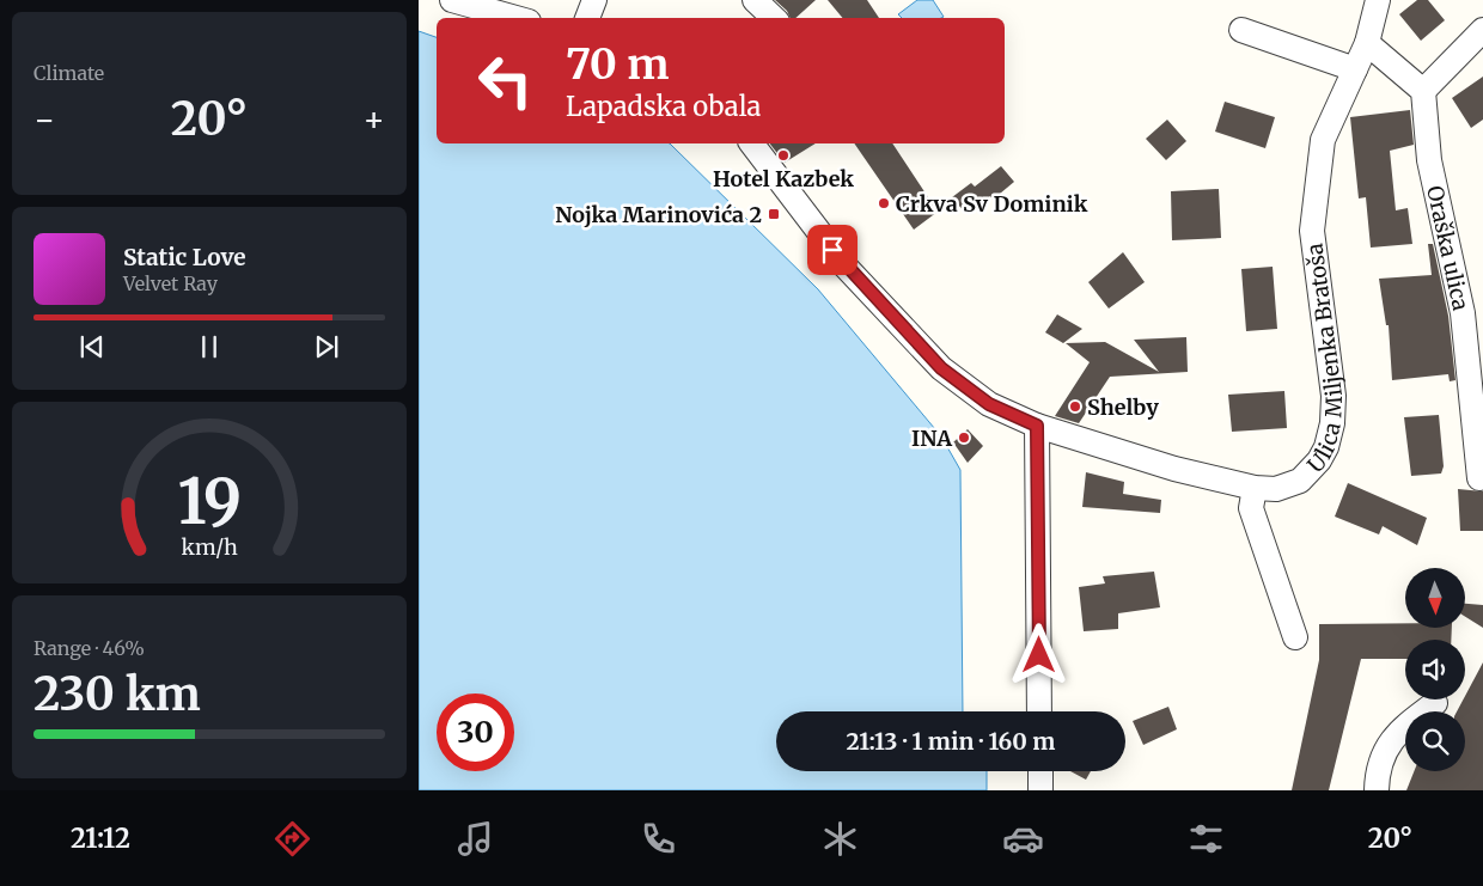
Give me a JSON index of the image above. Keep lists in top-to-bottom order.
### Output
{
  "streets": {
    "street": ["Oraška ulica", "Ulica Miljenka Bratoša"]
  },
  "places": {
    "other": [
      "Hotel Kazbek",
      "Crkva Sv Dominik",
      "Shelby",
      "INA"
    ],
    "transit": ["Nojka Marinovića 2"]
  },
  "north": "bottom",
  "page": {
    "tile": [
      "Climate",
      ["Range · 46%", "230 km"]
    ],
    "turn": ["70 m", "Lapadska obala"],
    "heat": ["−", "20°", "+"],
    "song": ["Static Love", "Velvet Ray"],
    "limit": "30",
    "trip": "21:13 · 1 min · 160 m",
    "tabs": ["21:12", "20°"],
    "gauge": ["19", "km/h"]
  }
}
